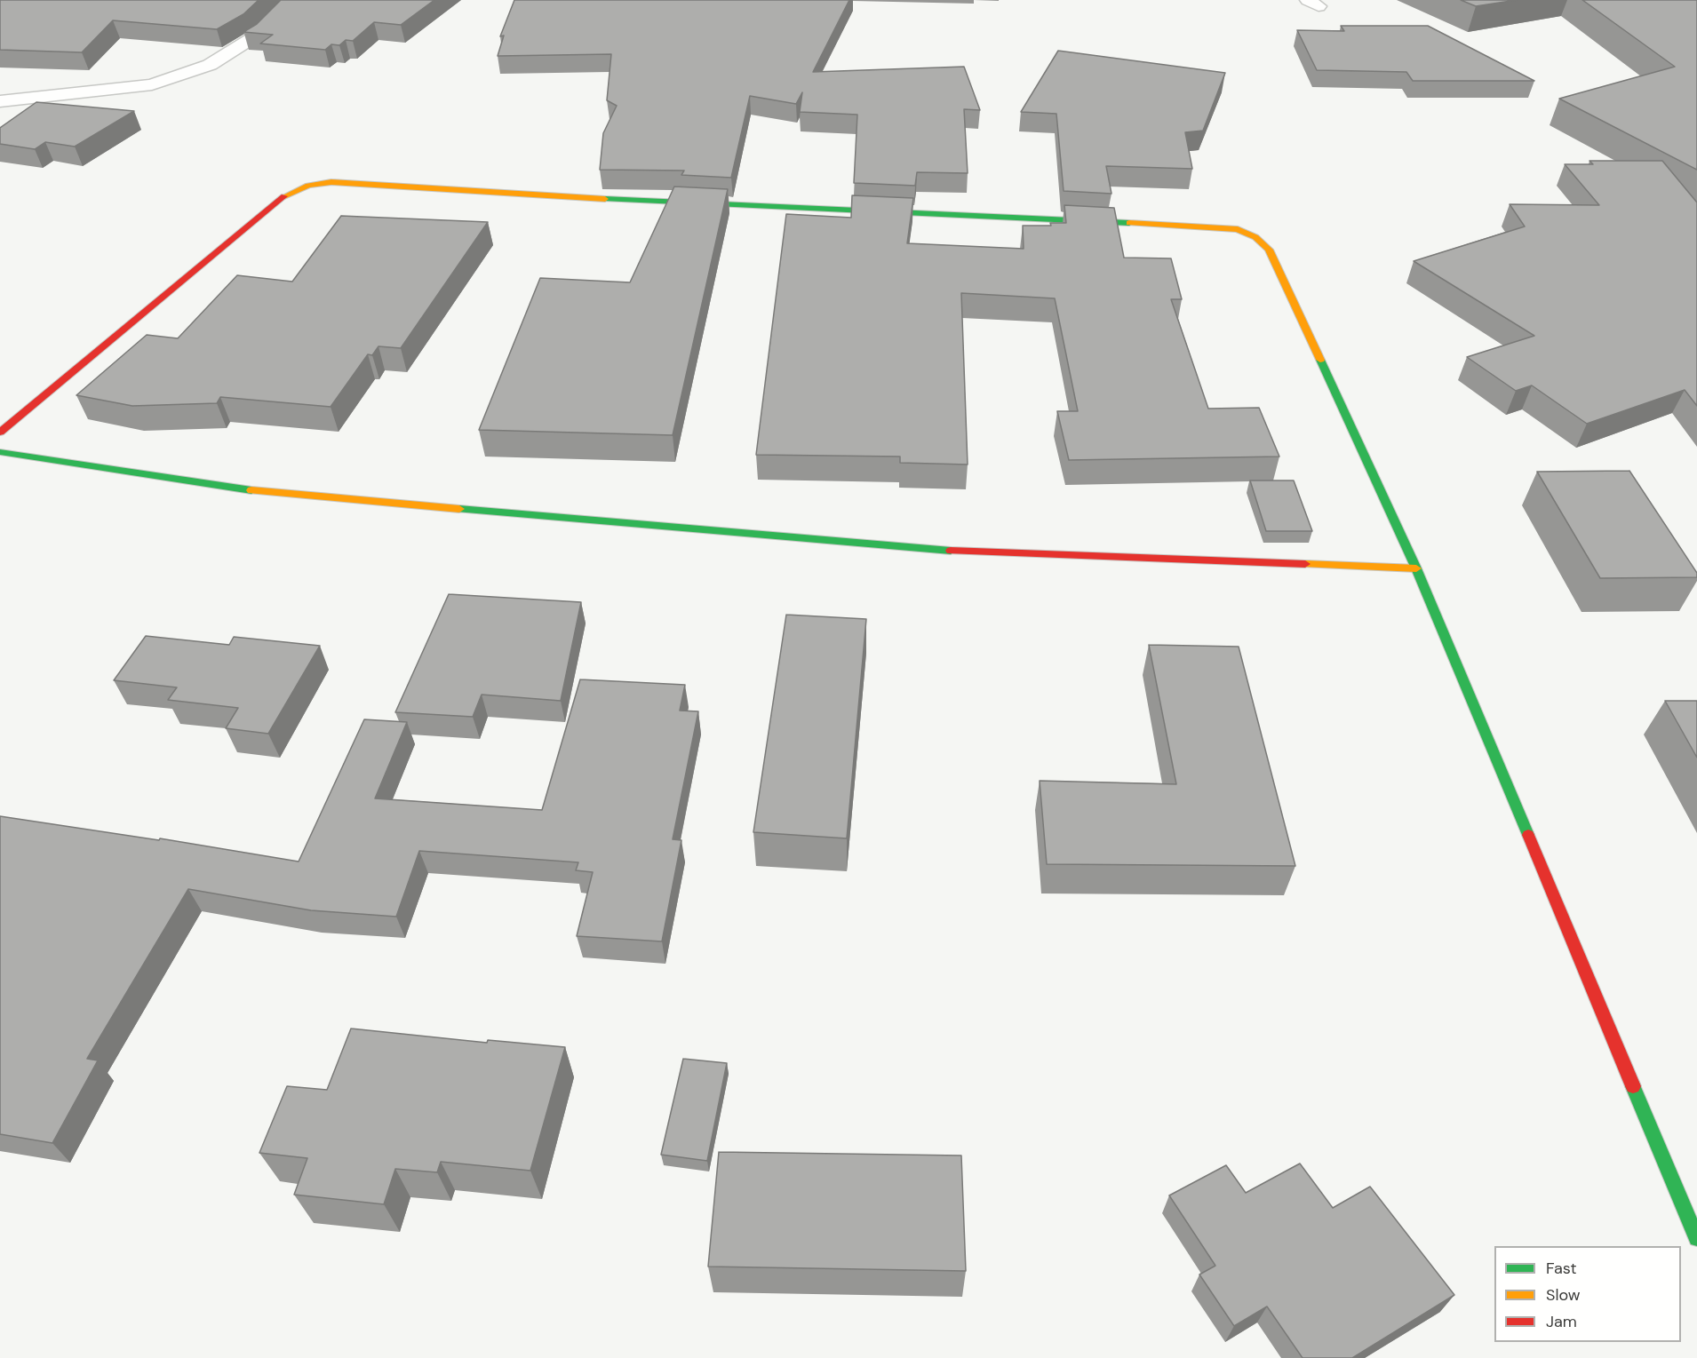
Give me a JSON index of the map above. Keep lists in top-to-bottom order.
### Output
{
  "legend": ["Fast", "Slow", "Jam"]
}
